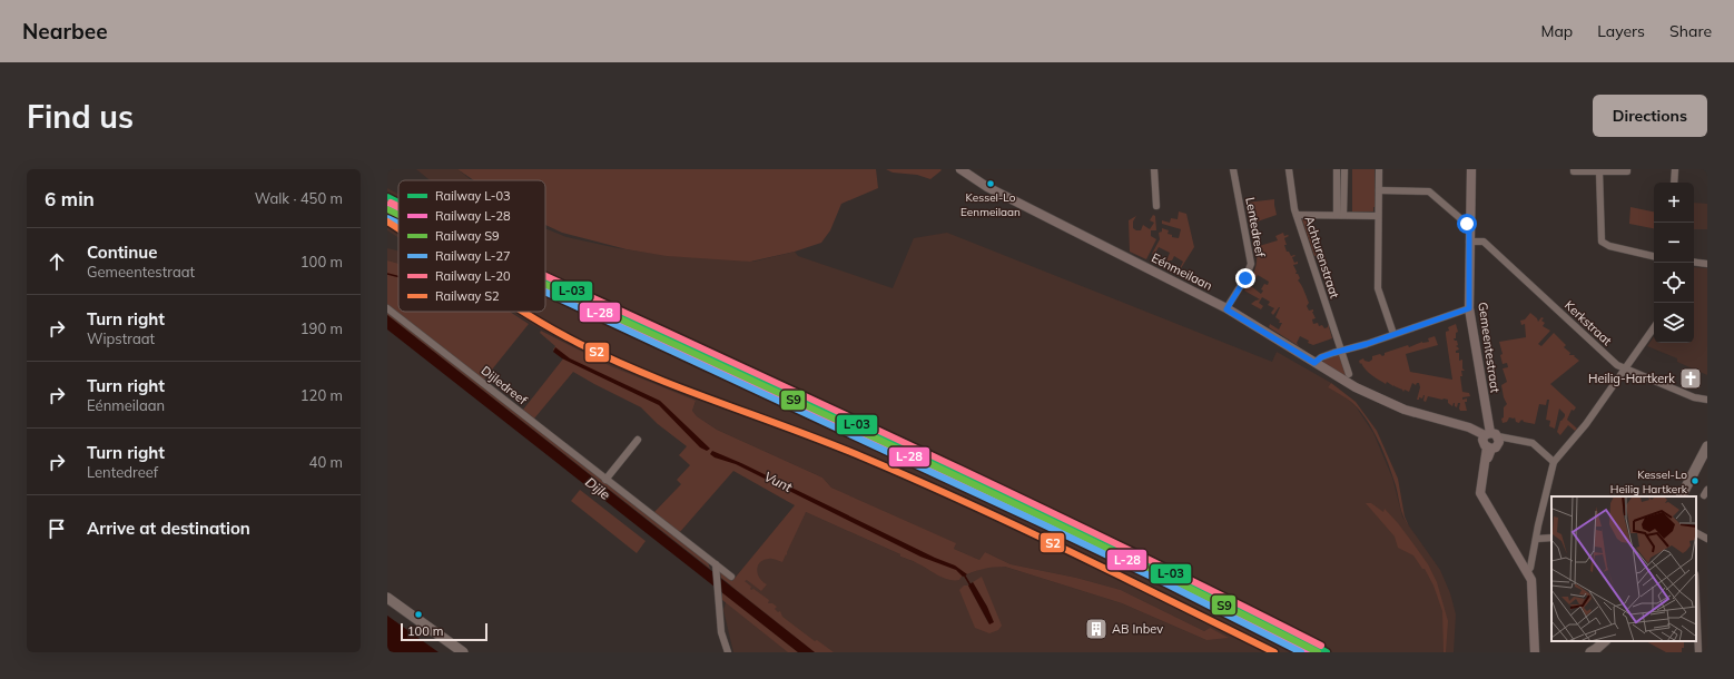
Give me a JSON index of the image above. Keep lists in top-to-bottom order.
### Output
{
  "streets": {
    "street": [
      "Lentedreef",
      "Achturenstraat",
      "Eénmeilaan",
      "Kerkstraat",
      "Gemeentestraat",
      "Dijledreef"
    ]
  },
  "crossings": [
    ["Lentedreef", "Eénmeilaan"],
    ["Eénmeilaan", "Gemeentestraat"],
    ["Kerkstraat", "Gemeentestraat"]
  ],
  "water": ["Vunt", "Dijle"],
  "places": {
    "other": ["Kessel-Lo Eenmeilaan", "Kessel-Lo Heilig Hartkerk"],
    "church": ["Heilig-Hartkerk"],
    "building": ["AB Inbev"]
  },
  "lines": [
    "rail line L-03",
    "rail line L-20",
    "rail line L-28",
    "rail line S9",
    "rail line L-27",
    "rail line S2"
  ],
  "legend": [
    "Railway L-03",
    "Railway L-28",
    "Railway S9",
    "Railway L-27",
    "Railway L-20",
    "Railway S2"
  ],
  "scale_bar": "100 m",
  "page": {
    "header": "Nearbee",
    "nav": ["Map", "Layers", "Share"],
    "buttons": "Directions",
    "title": "Find us",
    "heading": ["6 min", "Walk · 450 m"],
    "map_buttons": ["+", "−"],
    "list": [
      ["Continue", "Gemeentestraat", "100 m"],
      ["Turn right", "Wipstraat", "190 m"],
      ["Turn right", "Eénmeilaan", "120 m"],
      ["Turn right", "Lentedreef", "40 m"],
      "Arrive at destination"
    ],
    "scale": "100 m"
  }
}
